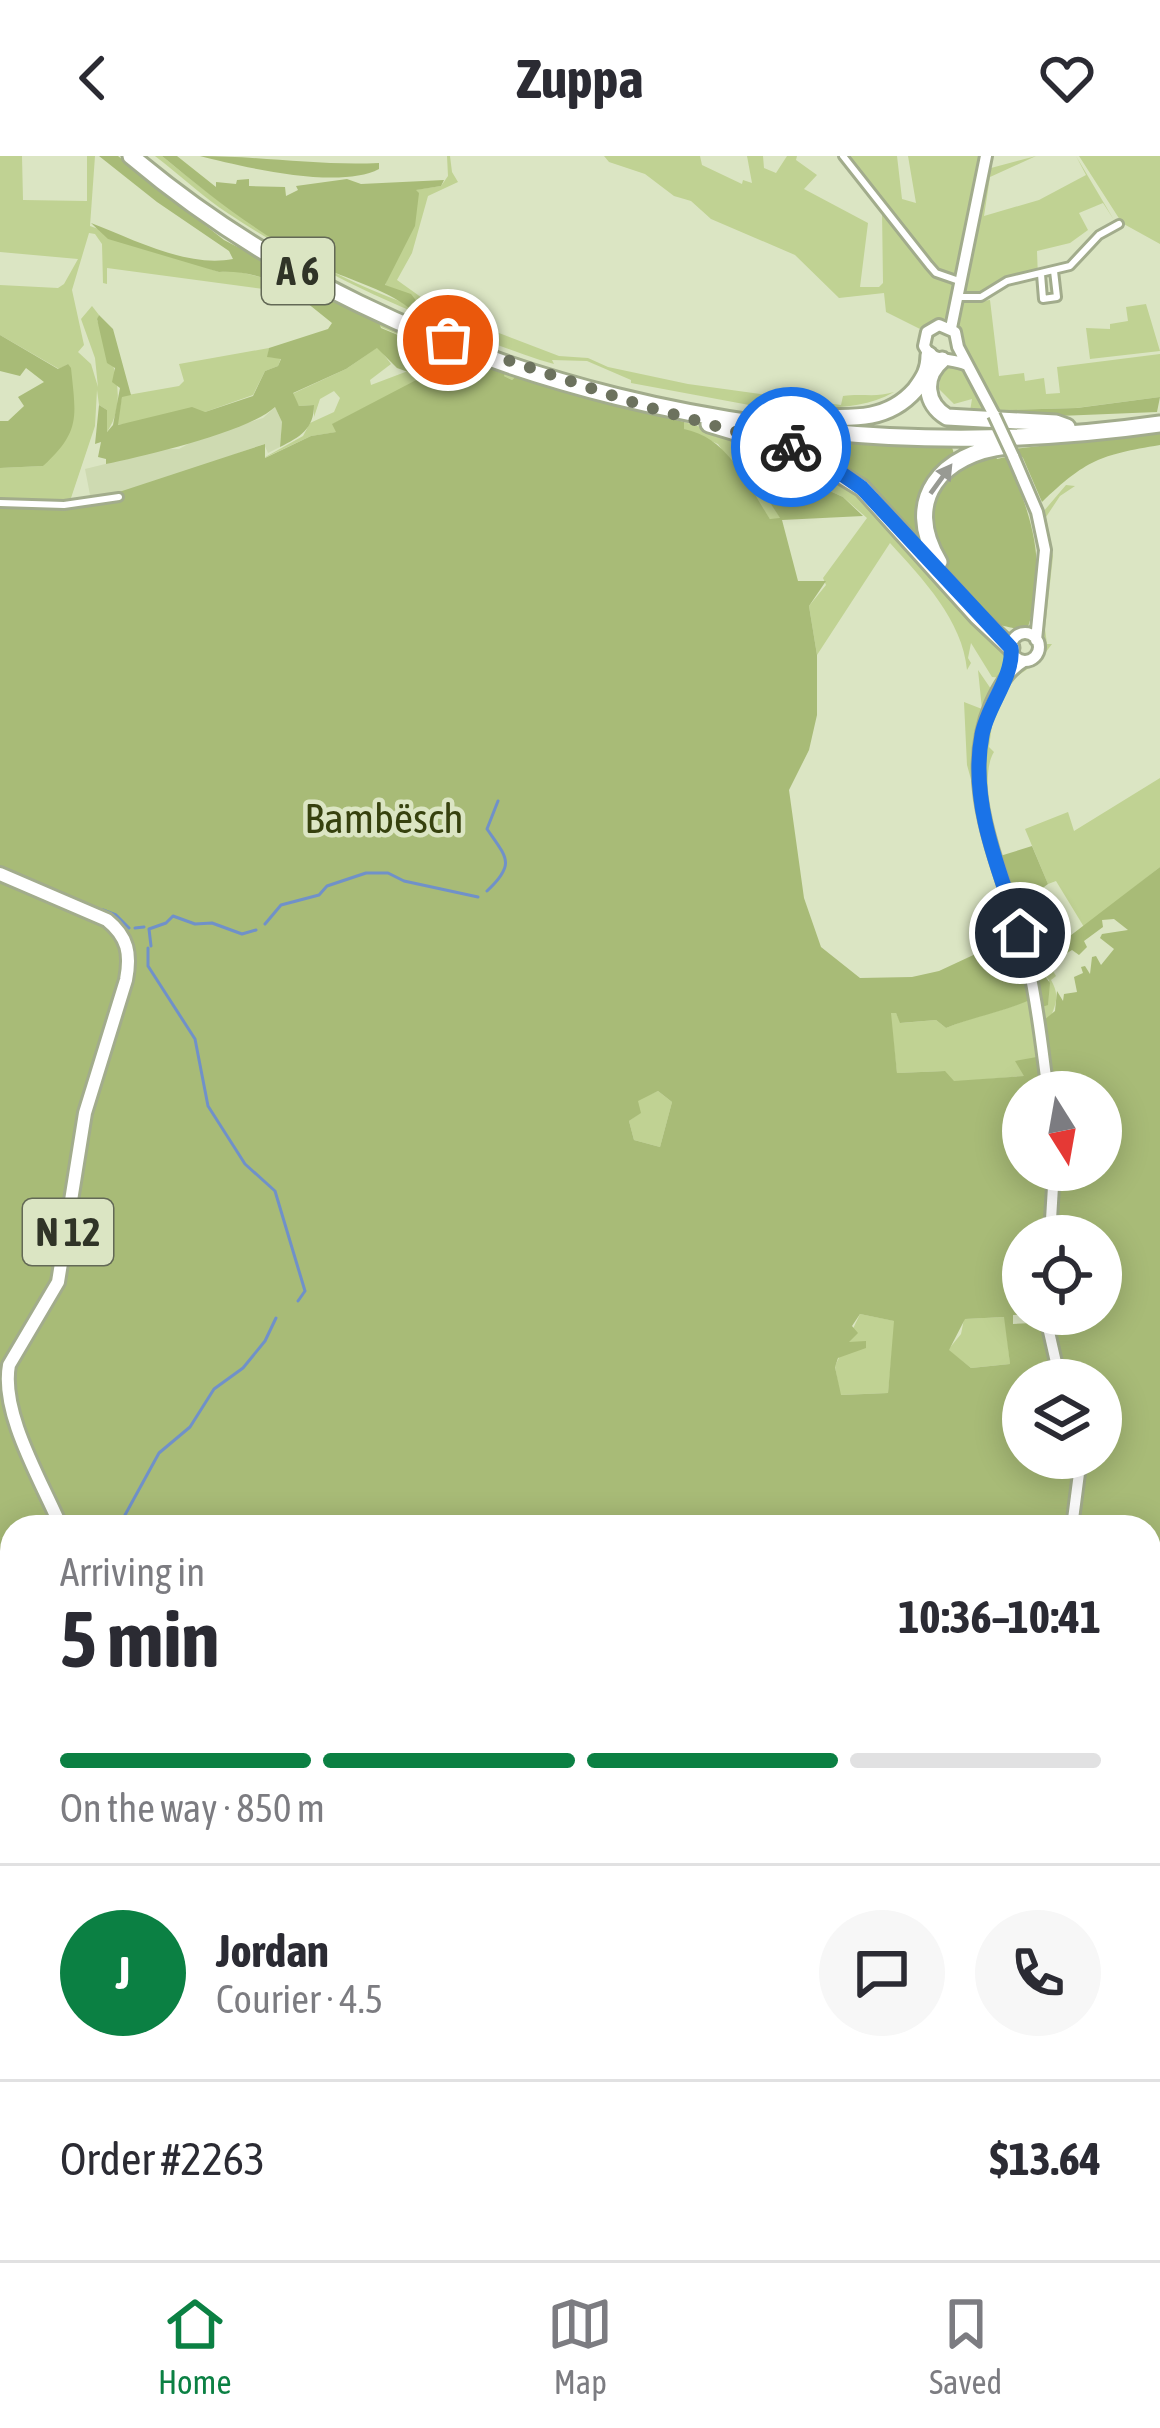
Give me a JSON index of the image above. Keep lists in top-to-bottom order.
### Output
{
  "streets": {
    "highway": ["A 6"],
    "main road": ["N 12"]
  },
  "parks": ["Bambësch"],
  "north": "bottom",
  "page": {
    "header": "Zuppa",
    "heading": ["5 min", "Arriving in", "10:36–10:41"],
    "panel": [
      "Jordan",
      "Courier · 4.5",
      "Order #2263",
      "$13.64"
    ],
    "bar": "On the way · 850 m",
    "round": "J",
    "tabs": ["Home", "Map", "Saved"]
  }
}
